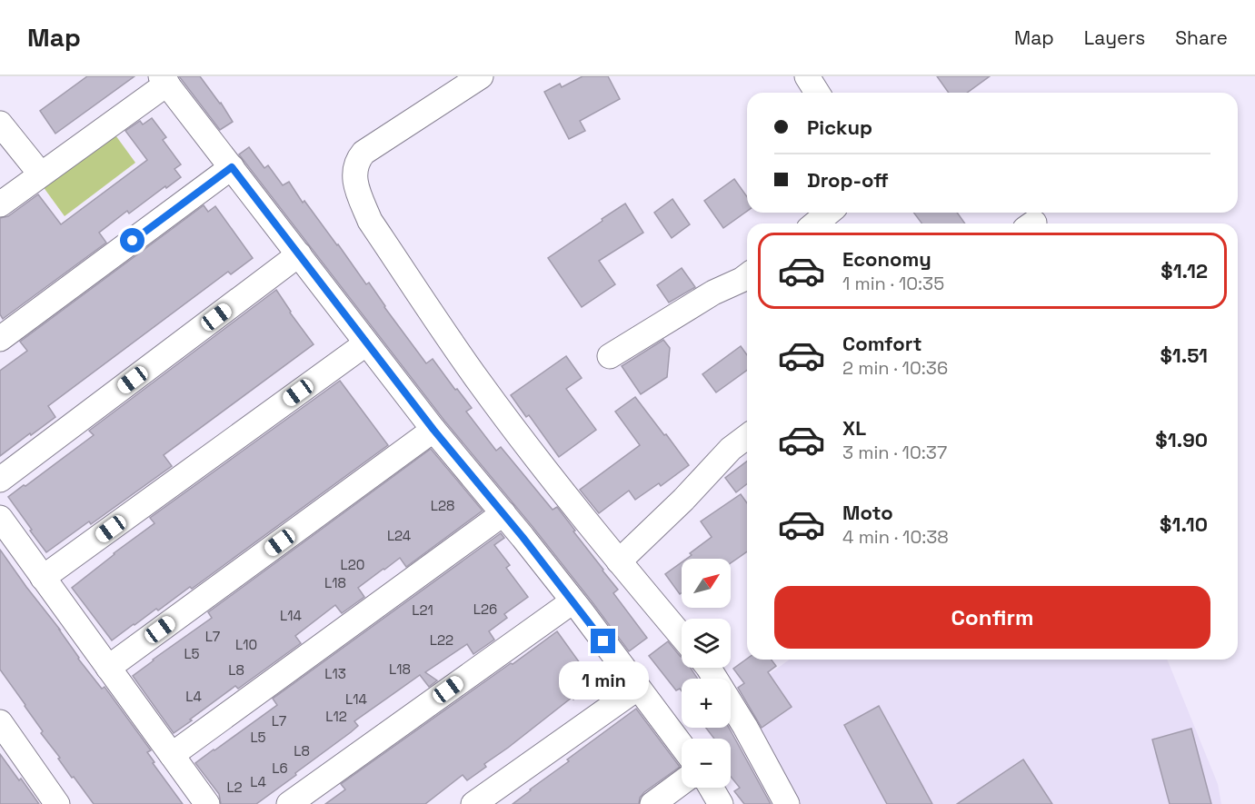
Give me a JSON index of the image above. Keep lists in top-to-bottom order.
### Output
{
  "house_numbers": [
    "L28",
    "L24",
    "L20",
    "L18",
    "L26",
    "L21",
    "L14",
    "L7",
    "L22",
    "L10",
    "L5",
    "L18",
    "L8",
    "L13",
    "L4",
    "L14",
    "L12",
    "L7",
    "L5",
    "L8",
    "L6",
    "L4",
    "L2"
  ],
  "north": "top right",
  "page": {
    "header": "Map",
    "nav": ["Map", "Layers", "Share"],
    "banner": ["Pickup", "Drop-off"],
    "list": [
      {
        "name": "Economy",
        "note": "1 min · 10:35",
        "value": "$1.12"
      },
      {
        "name": "Comfort",
        "note": "2 min · 10:36",
        "value": "$1.51"
      },
      {
        "name": "XL",
        "note": "3 min · 10:37",
        "value": "$1.90"
      },
      {
        "name": "Moto",
        "note": "4 min · 10:38",
        "value": "$1.10"
      }
    ],
    "map_buttons": ["+", "−"],
    "buttons": "Confirm",
    "bubble": "1 min"
  }
}
